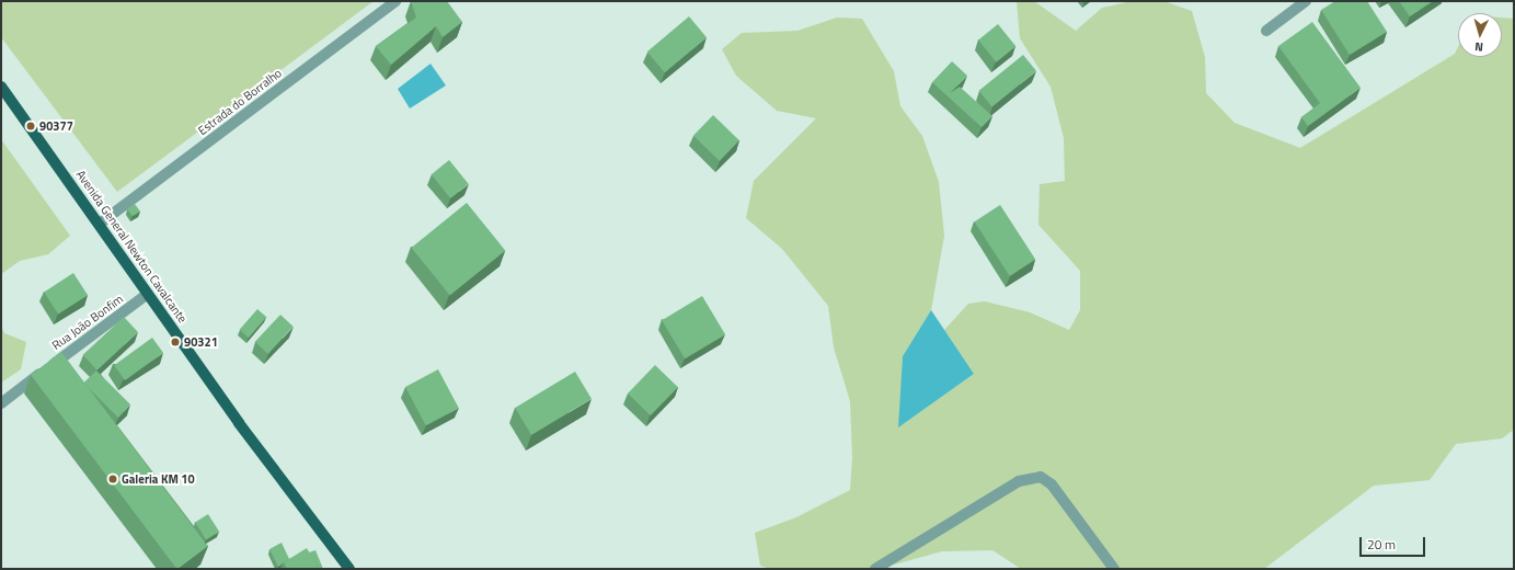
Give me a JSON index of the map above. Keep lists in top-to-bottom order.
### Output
{
  "streets": {
    "main road": ["Avenida General Newton Cavalcante"],
    "street": ["Estrada do Borralho", "Rua João Bonfim"]
  },
  "crossings": [
    ["Estrada do Borralho", "Avenida General Newton Cavalcante"],
    ["Avenida General Newton Cavalcante", "Rua João Bonfim"]
  ],
  "places": ["90377", "90321", "Galeria KM 10"],
  "scale_bar": "20 m",
  "north": "bottom"
}
